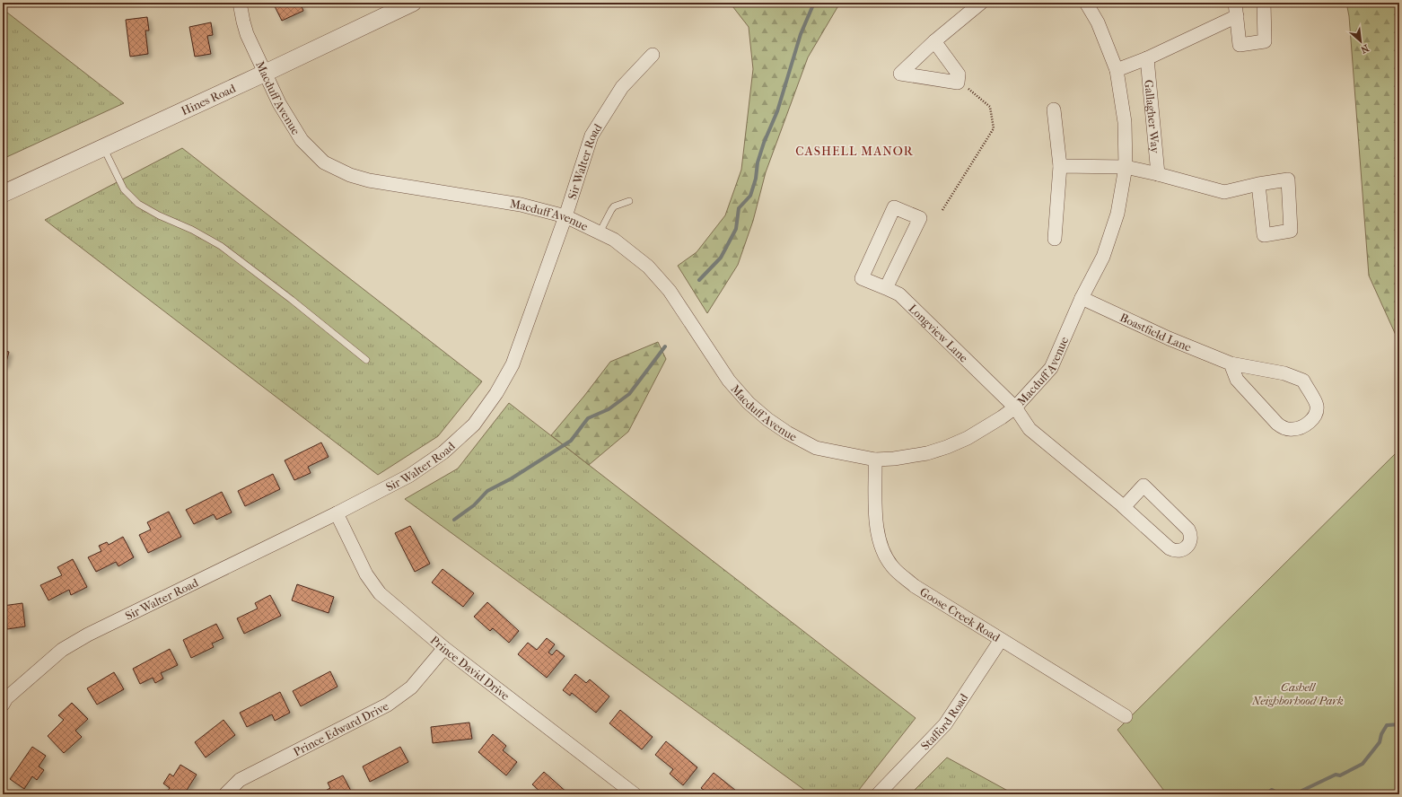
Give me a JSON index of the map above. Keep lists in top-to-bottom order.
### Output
{
  "streets": {
    "street": [
      "Macduff Avenue",
      "Hines Road",
      "Gallagher Way",
      "Sir Walter Road",
      "Boastfield Lane",
      "Longview Lane",
      "Goose Creek Road",
      "Prince David Drive",
      "Stafford Road",
      "Prince Edward Drive"
    ]
  },
  "crossings": [
    ["Macduff Avenue", "Hines Road"],
    ["Macduff Avenue", "Sir Walter Road"],
    ["Macduff Avenue", "Boastfield Lane"],
    ["Macduff Avenue", "Longview Lane"],
    ["Macduff Avenue", "Goose Creek Road"],
    ["Sir Walter Road", "Prince David Drive"],
    ["Goose Creek Road", "Stafford Road"],
    ["Prince David Drive", "Prince Edward Drive"]
  ],
  "districts": ["CASHELL MANOR"],
  "parks": ["Cashell Neighborhood Park"],
  "north": "bottom right"
}
